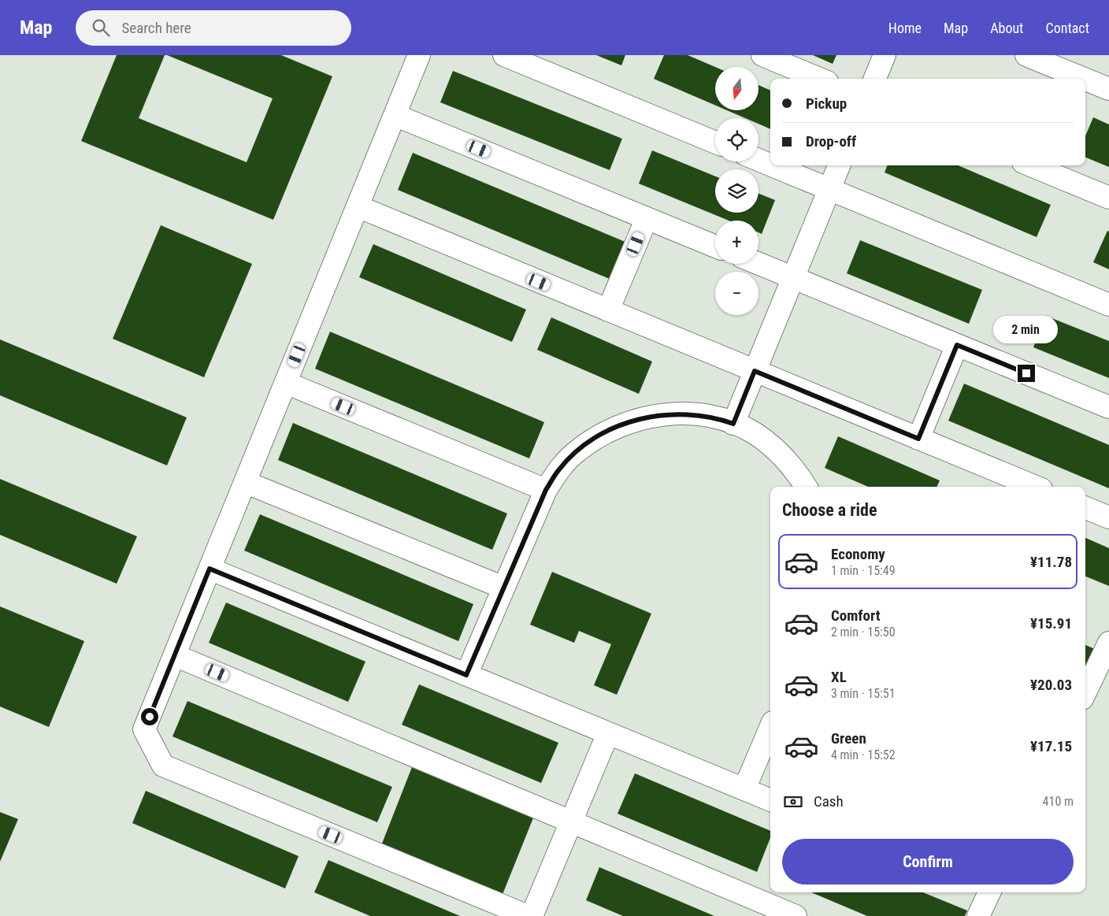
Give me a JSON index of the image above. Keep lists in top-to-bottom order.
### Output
{
  "north": "bottom",
  "page": {
    "header": "Map",
    "search": "Search here",
    "nav": [
      "Home",
      "Map",
      "About",
      "Contact"
    ],
    "map_buttons": ["+", "−"],
    "banner": ["Pickup", "Drop-off"],
    "bubble": "2 min",
    "heading": "Choose a ride",
    "list": [
      {
        "name": "Economy",
        "note": "1 min · 15:49",
        "value": "¥11.78"
      },
      {
        "name": "Comfort",
        "note": "2 min · 15:50",
        "value": "¥15.91"
      },
      {
        "name": "XL",
        "note": "3 min · 15:51",
        "value": "¥20.03"
      },
      {
        "name": "Green",
        "note": "4 min · 15:52",
        "value": "¥17.15"
      }
    ],
    "pay": ["Cash", "410 m"],
    "buttons": "Confirm"
  }
}
